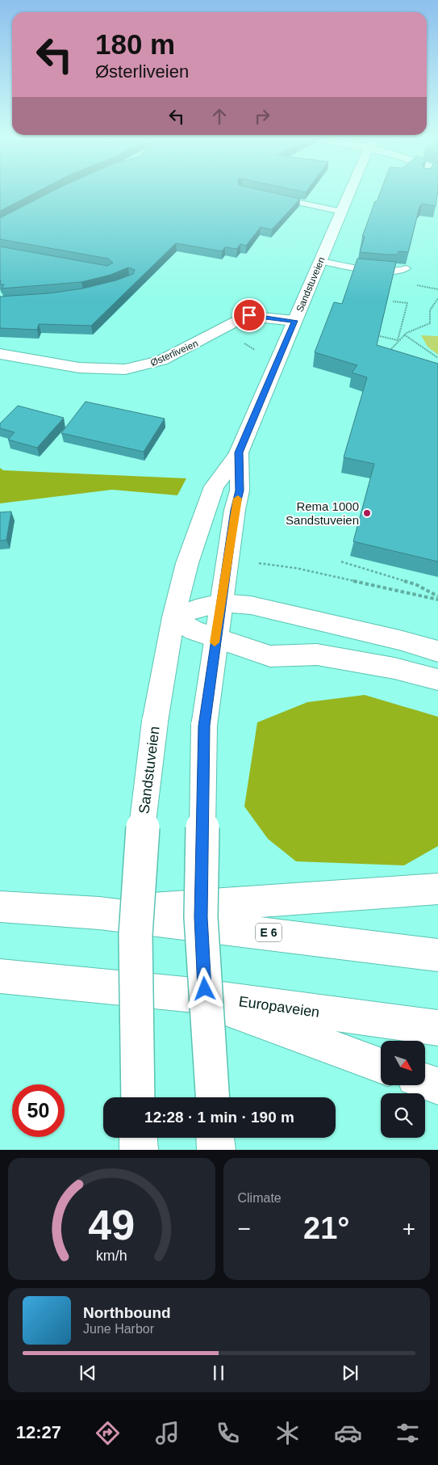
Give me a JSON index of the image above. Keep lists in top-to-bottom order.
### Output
{
  "streets": {
    "main road": [
      "Sandstuveien",
      "Østerliveien",
      "E 6",
      "Europaveien"
    ]
  },
  "crossings": [
    ["Sandstuveien", "Østerliveien"]
  ],
  "places": ["Rema 1000 Sandstuveien"],
  "north": "bottom right",
  "page": {
    "turn": ["180 m", "Østerliveien"],
    "limit": "50",
    "trip": "12:28 · 1 min · 190 m",
    "tile": "Climate",
    "heat": ["−", "21°", "+"],
    "song": ["Northbound", "June Harbor"],
    "tabs": "12:27",
    "gauge": ["49", "km/h"]
  }
}
